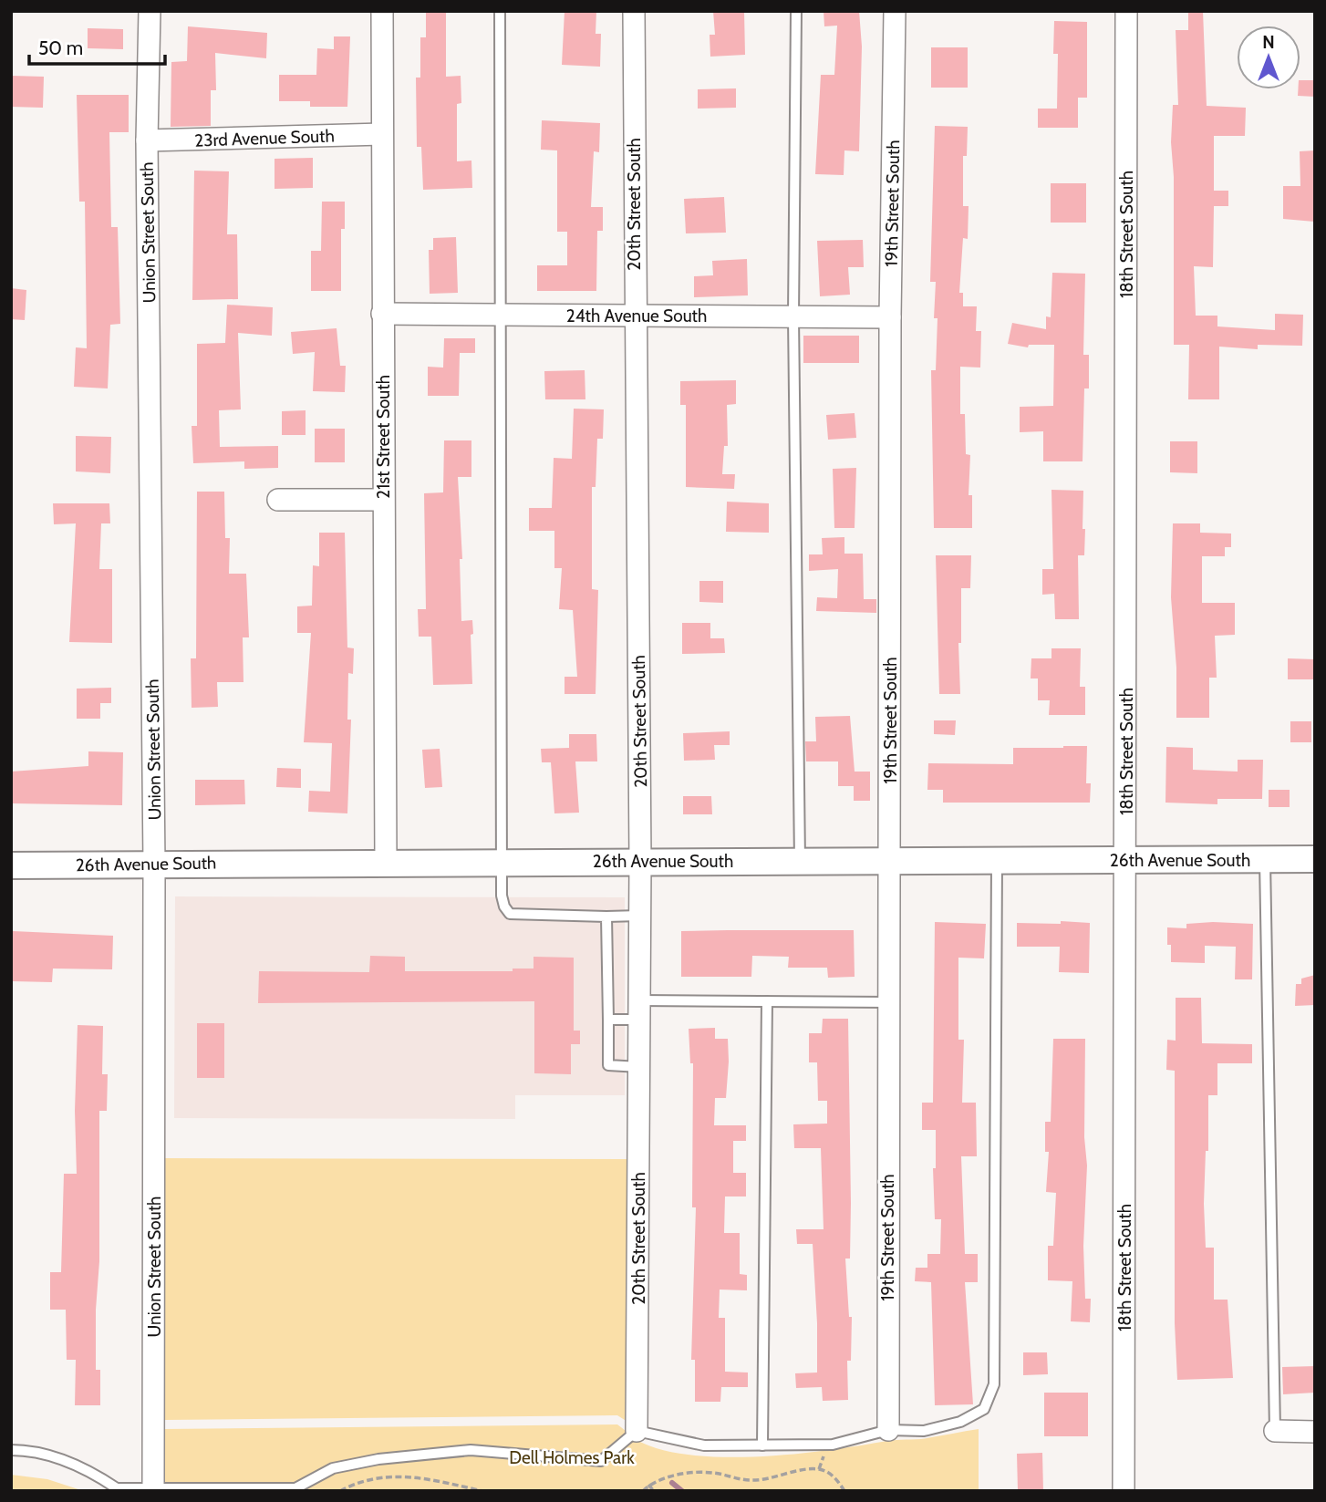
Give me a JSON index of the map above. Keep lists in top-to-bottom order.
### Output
{
  "streets": {
    "street": [
      "23rd Avenue South",
      "19th Street South",
      "20th Street South",
      "Union Street South",
      "18th Street South",
      "24th Avenue South",
      "21st Street South",
      "26th Avenue South"
    ]
  },
  "crossings": [
    ["23rd Avenue South", "Union Street South"],
    ["23rd Avenue South", "21st Street South"],
    ["19th Street South", "24th Avenue South"],
    ["19th Street South", "26th Avenue South"],
    ["20th Street South", "24th Avenue South"],
    ["20th Street South", "26th Avenue South"],
    ["Union Street South", "26th Avenue South"],
    ["18th Street South", "26th Avenue South"],
    ["24th Avenue South", "21st Street South"],
    ["21st Street South", "26th Avenue South"]
  ],
  "parks": ["Dell Holmes Park"],
  "scale_bar": "50 m",
  "north": "top"
}
